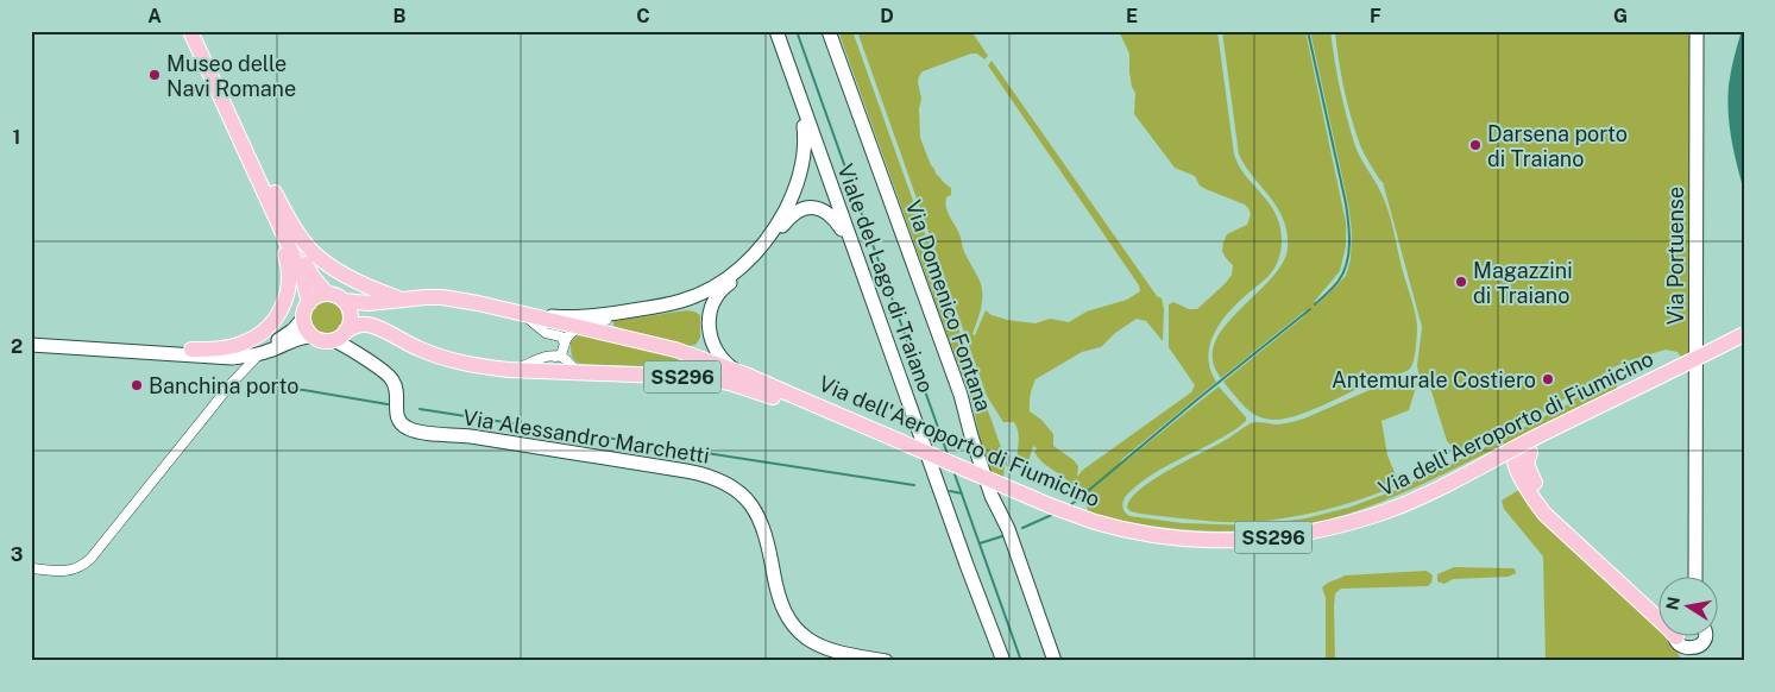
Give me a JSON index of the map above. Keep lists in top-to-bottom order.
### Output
{
  "streets": {
    "main road": ["SS296", "Via dell'Aeroporto di Fiumicino"],
    "street": [
      "Via Portuense",
      "Viale del Lago di Traiano",
      "Via Domenico Fontana",
      "Via Alessandro Marchetti"
    ]
  },
  "crossings": [
    ["Via dell'Aeroporto di Fiumicino", "Via Alessandro Marchetti"]
  ],
  "places": [
    "Museo delle Navi Romane",
    "Darsena porto di Traiano",
    "Magazzini di Traiano",
    "Antemurale Costiero",
    "Banchina porto"
  ],
  "north": "left",
  "grid": {
    "columns": [
      "A",
      "B",
      "C",
      "D",
      "E",
      "F",
      "G"
    ],
    "rows": ["1", "2", "3"]
  }
}
